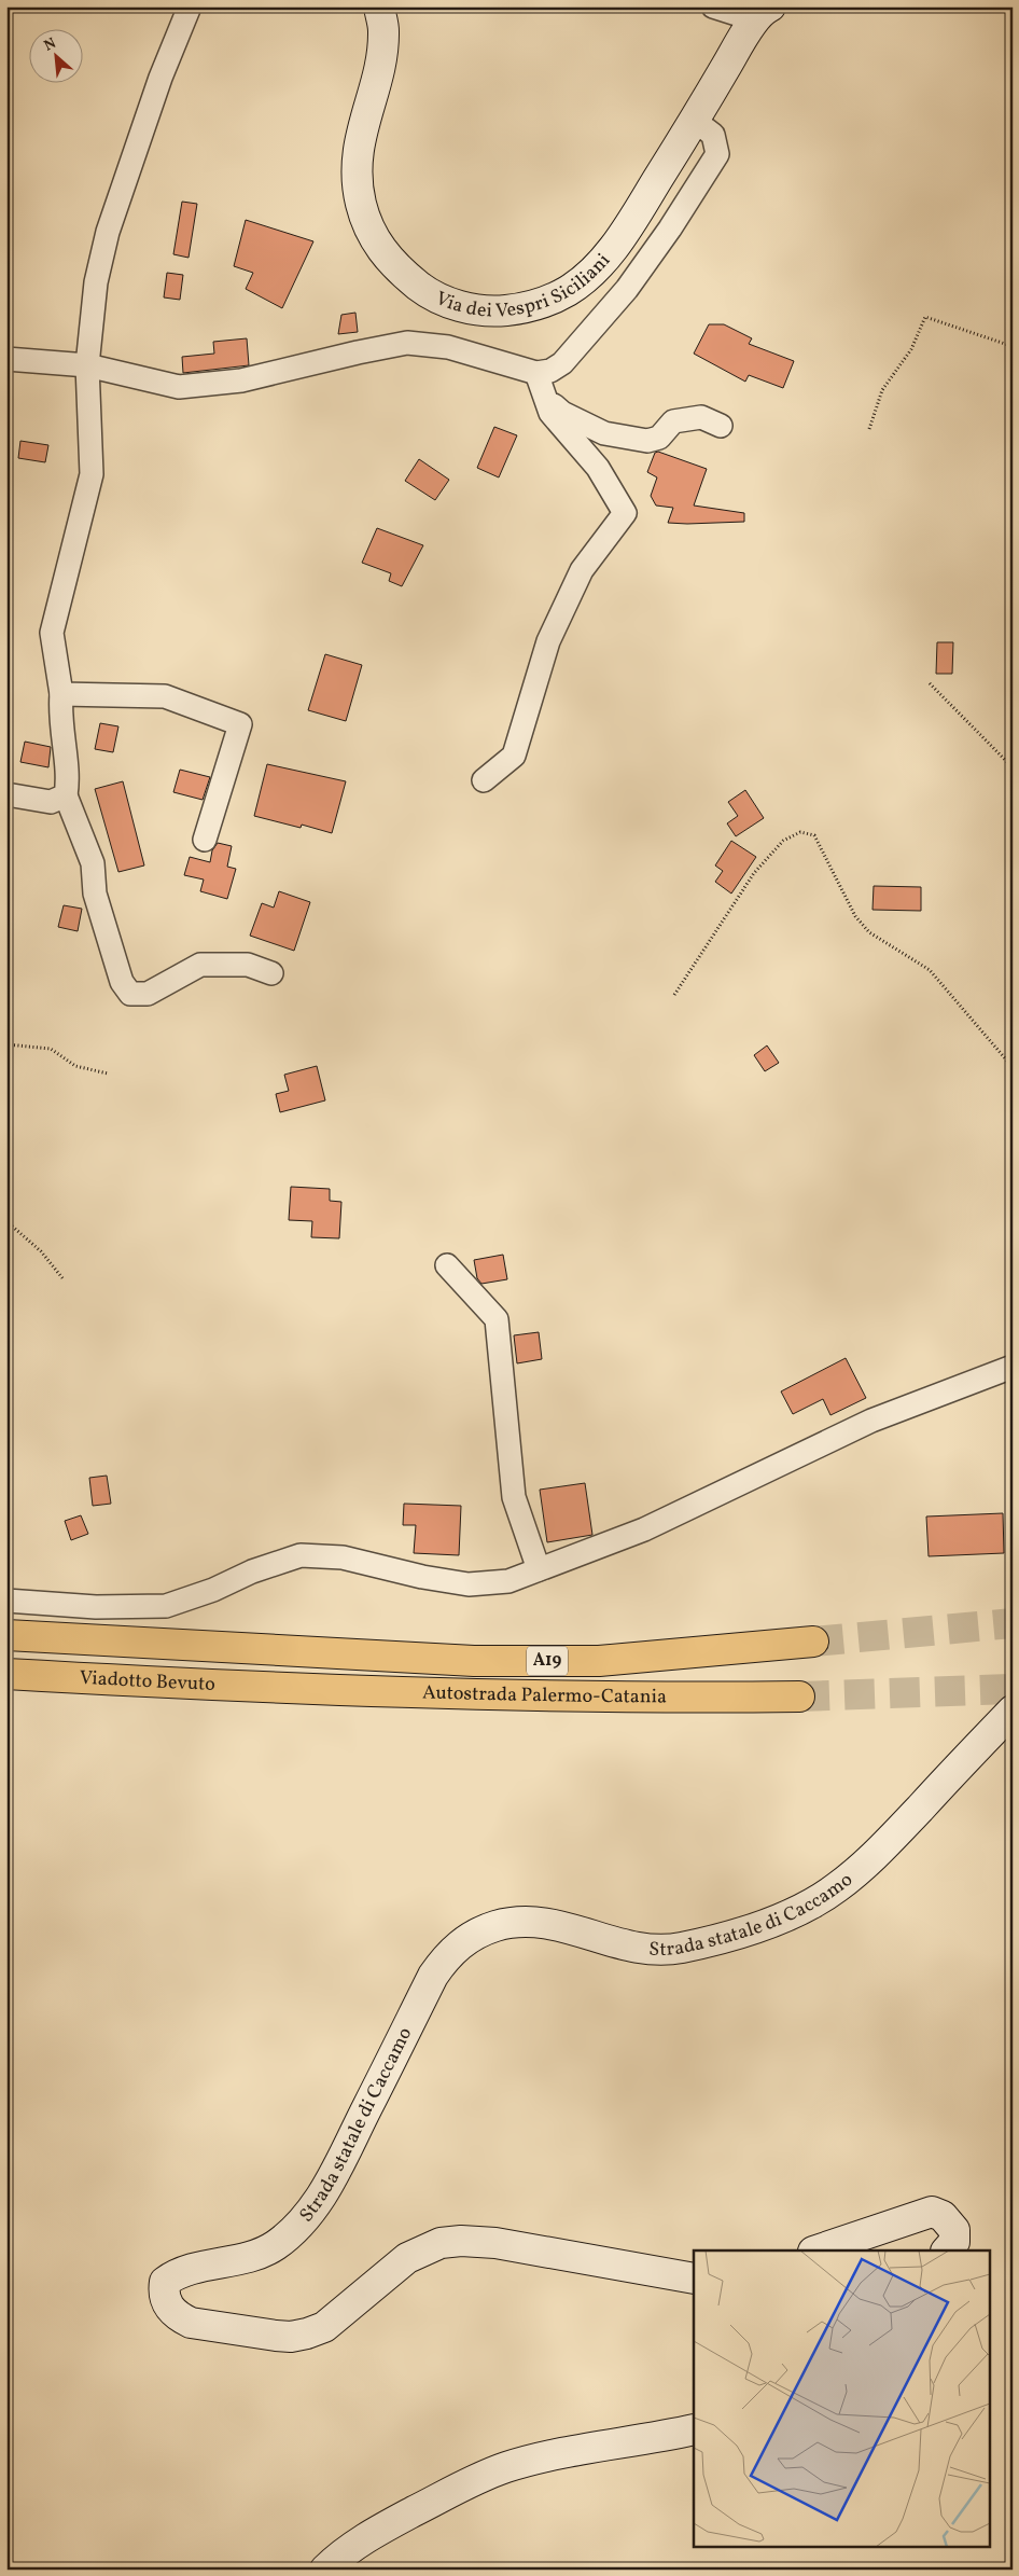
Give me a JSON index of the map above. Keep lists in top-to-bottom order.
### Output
{
  "streets": {
    "highway": ["A19", "Viadotto Bevuto", "Autostrada Palermo-Catania"],
    "main road": ["Via dei Vespri Siciliani", "Strada statale di Caccamo"]
  },
  "crossings": [
    ["Viadotto Bevuto", "Autostrada Palermo-Catania"]
  ],
  "north": "top left"
}
